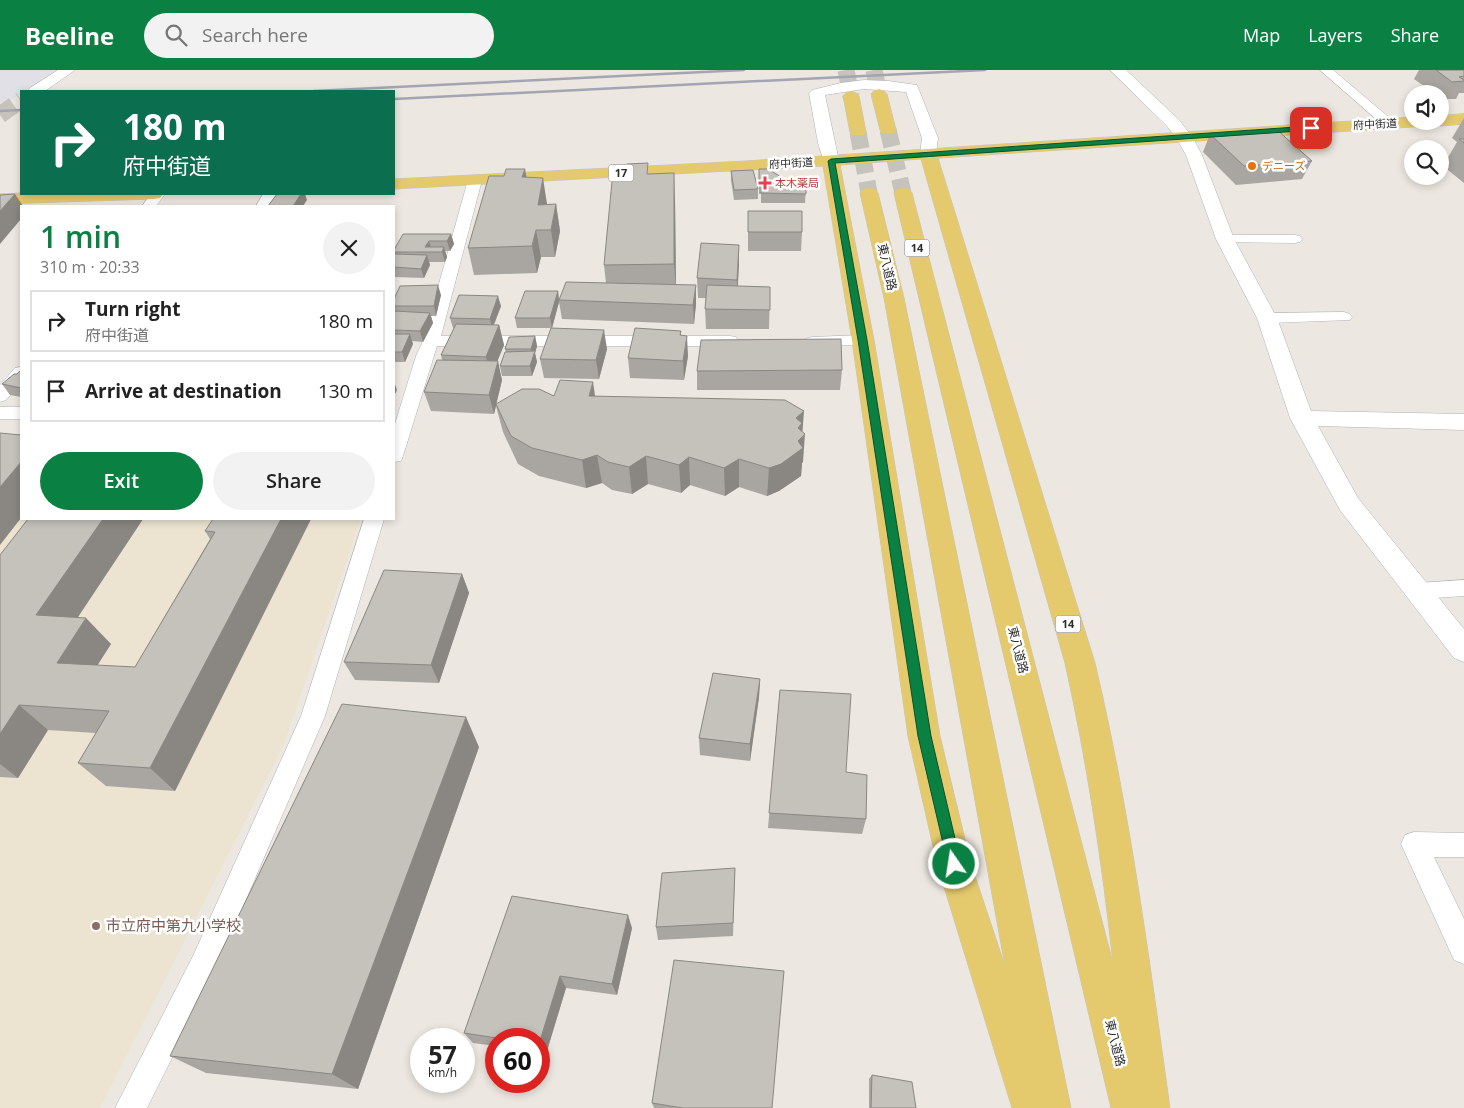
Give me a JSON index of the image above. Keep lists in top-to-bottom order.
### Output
{
  "streets": {
    "main road": [
      "府中街道",
      "17",
      "14",
      "東八道路"
    ]
  },
  "crossings": [
    ["府中街道", "14"]
  ],
  "places": {
    "other": ["デニーズ", "市立府中第九小学校"],
    "health": ["本木薬局"]
  },
  "page": {
    "header": "Beeline",
    "search": "Search here",
    "nav": ["Map", "Layers", "Share"],
    "turn": ["180 m", "府中街道"],
    "heading": ["1 min", "310 m · 20:33"],
    "list": [
      {
        "name": "Turn right",
        "note": "府中街道",
        "value": "180 m"
      },
      {
        "name": "Arrive at destination",
        "value": "130 m"
      }
    ],
    "buttons": ["Exit", "Share"],
    "speed": "57 km/h",
    "limit": "60"
  }
}
